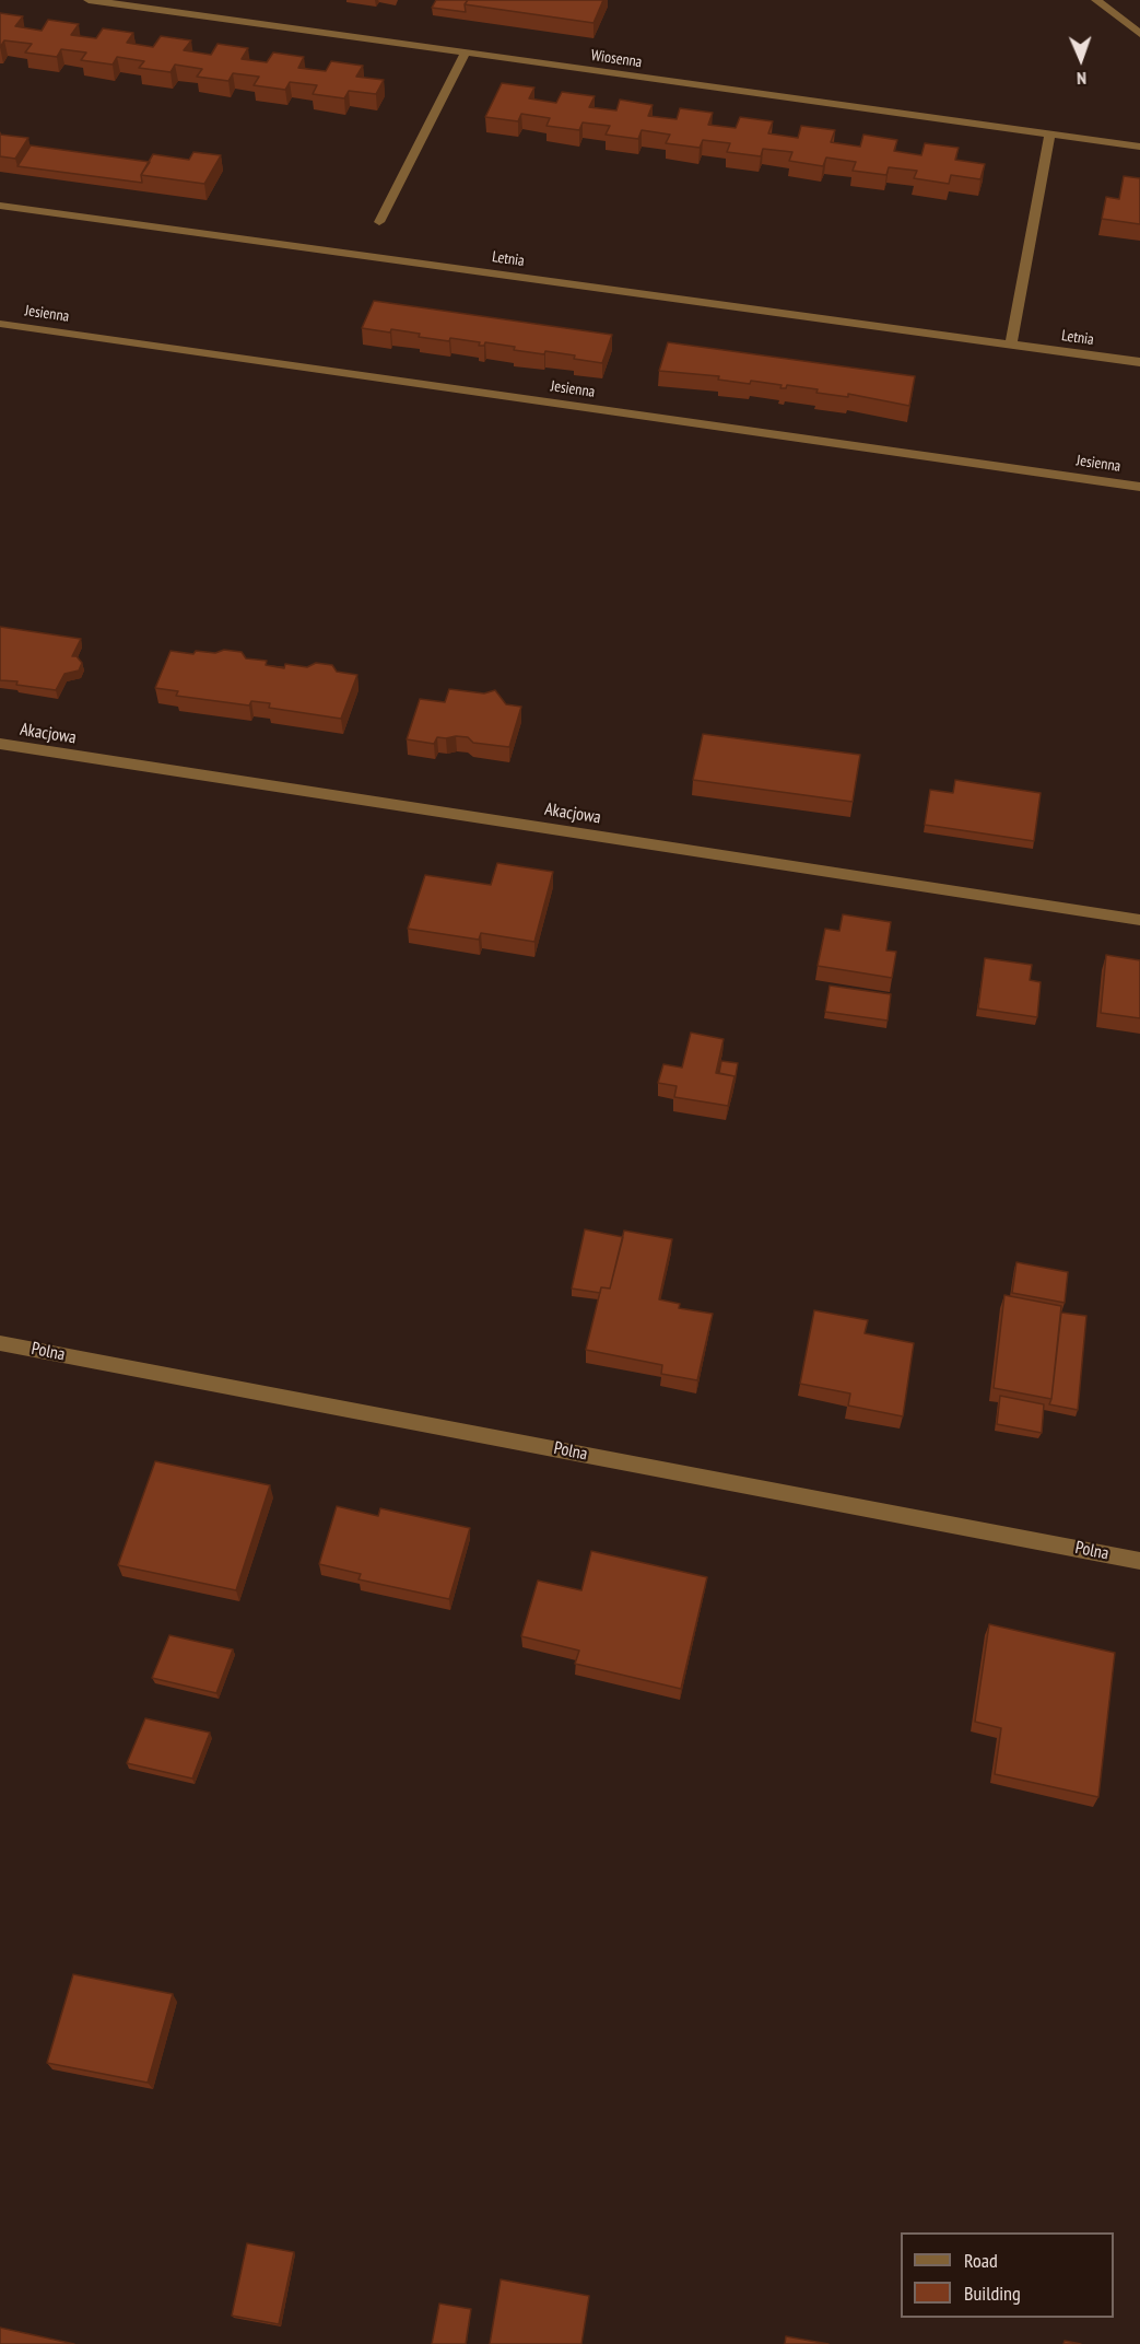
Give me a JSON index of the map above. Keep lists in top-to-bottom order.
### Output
{
  "streets": {
    "street": [
      "Wiosenna",
      "Letnia",
      "Jesienna",
      "Akacjowa",
      "Polna"
    ]
  },
  "legend": ["Road", "Building"],
  "north": "bottom"
}
